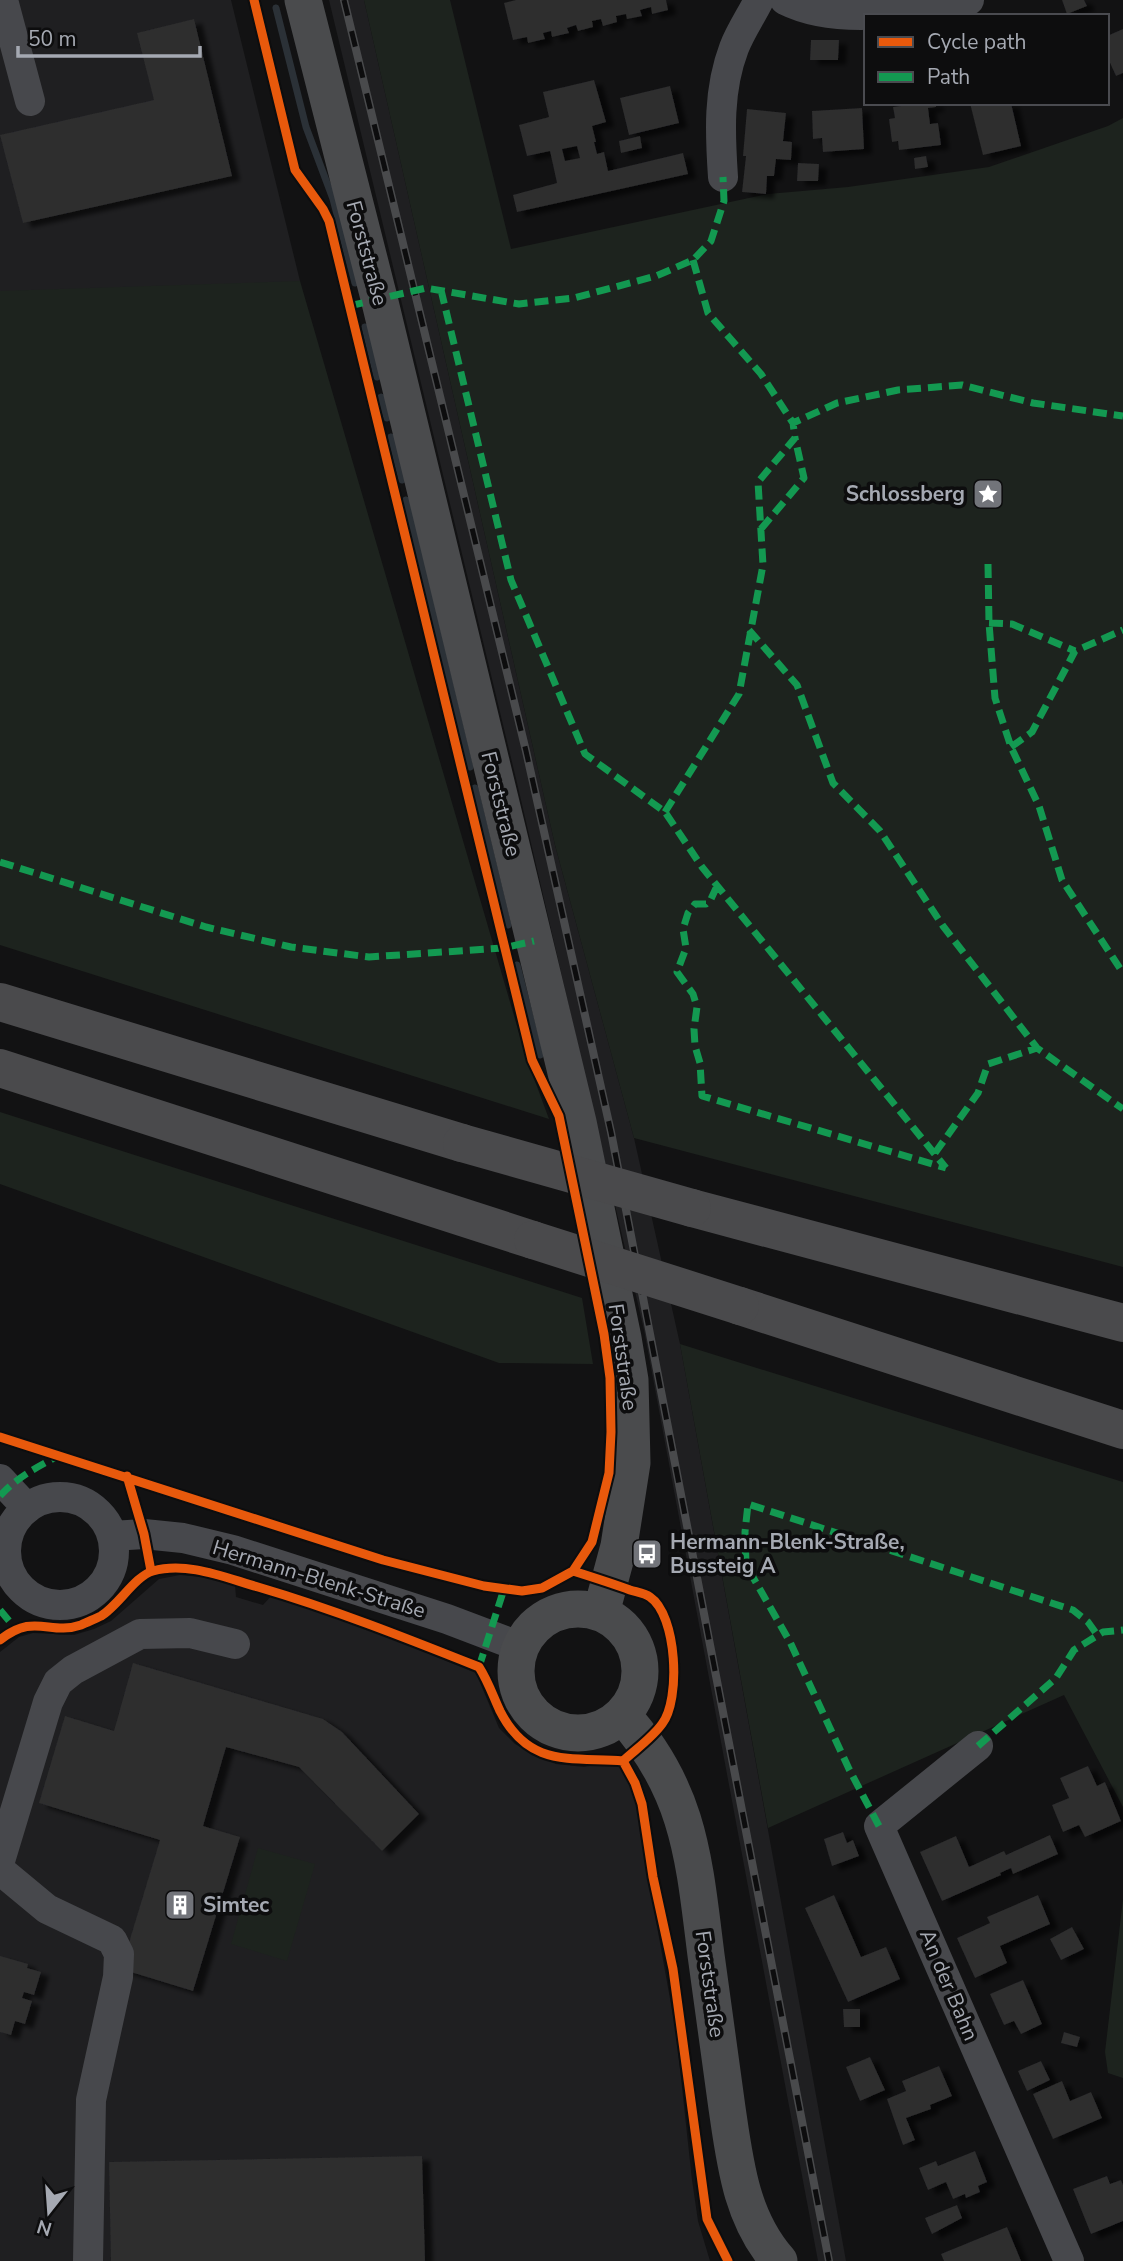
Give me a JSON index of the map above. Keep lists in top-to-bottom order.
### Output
{
  "streets": {
    "main road": ["Forststraße"],
    "street": ["Hermann-Blenk-Straße", "An der Bahn"]
  },
  "crossings": [
    ["Forststraße", "Hermann-Blenk-Straße"]
  ],
  "places": {
    "place": ["Schlossberg"],
    "bus stop": ["Hermann-Blenk-Straße, Bussteig A"],
    "building": ["Simtec"]
  },
  "legend": ["Cycle path", "Path"],
  "scale_bar": "50 m",
  "north": "bottom"
}
